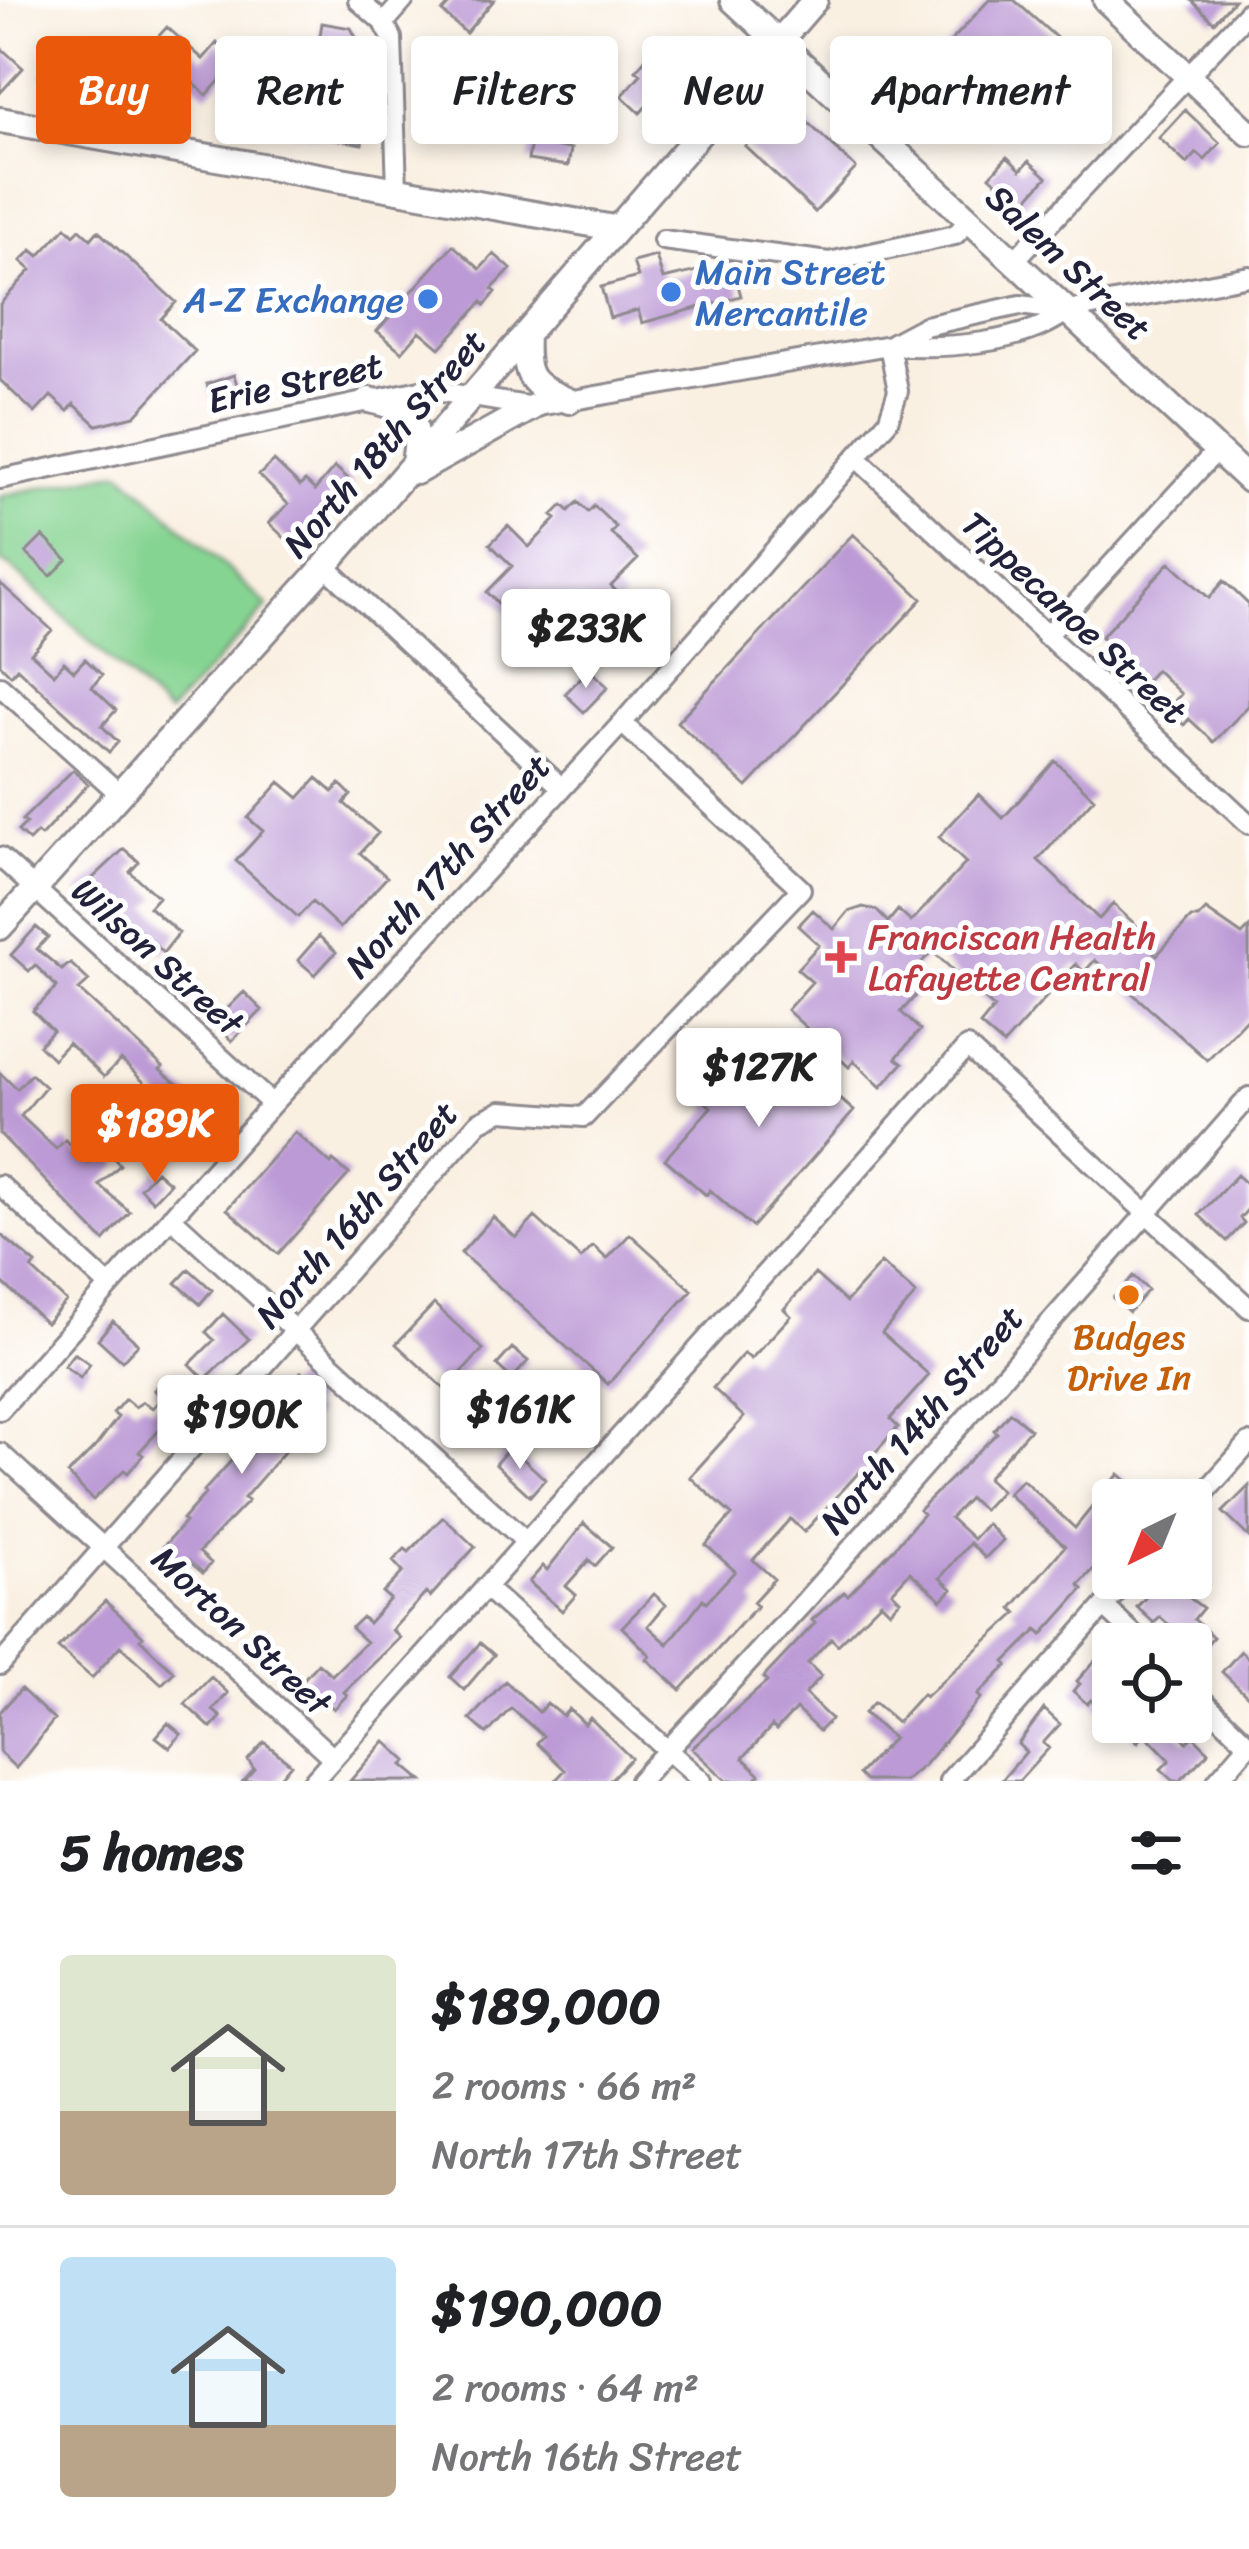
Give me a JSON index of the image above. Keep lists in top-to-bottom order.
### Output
{
  "streets": {
    "main road": ["Salem Street", "North 18th Street"],
    "street": [
      "Erie Street",
      "Tippecanoe Street",
      "North 17th Street",
      "Wilson Street",
      "North 16th Street",
      "North 14th Street",
      "Morton Street"
    ]
  },
  "crossings": [
    ["Salem Street", "Erie Street"],
    ["Erie Street", "North 18th Street"],
    ["Erie Street", "North 17th Street"],
    ["North 18th Street", "Wilson Street"],
    ["Tippecanoe Street", "North 17th Street"],
    ["North 17th Street", "Wilson Street"],
    ["North 17th Street", "North 16th Street"],
    ["North 16th Street", "Morton Street"]
  ],
  "places": {
    "other": ["Main Street Mercantile", "A-Z Exchange", "Budges Drive In"],
    "health": ["Franciscan Health Lafayette Central"]
  },
  "north": "bottom left",
  "page": {
    "chip": [
      "Buy",
      "Rent",
      "Filters",
      "New",
      "Apartment"
    ],
    "price": [
      "$233K",
      "$127K",
      "$189K",
      "$161K",
      "$190K"
    ],
    "heading": "5 homes",
    "list": [
      {
        "name": "$189,000",
        "note": "2 rooms · 66 m² · North 17th Street"
      },
      {
        "name": "$190,000",
        "note": "2 rooms · 64 m² · North 16th Street"
      }
    ]
  }
}
